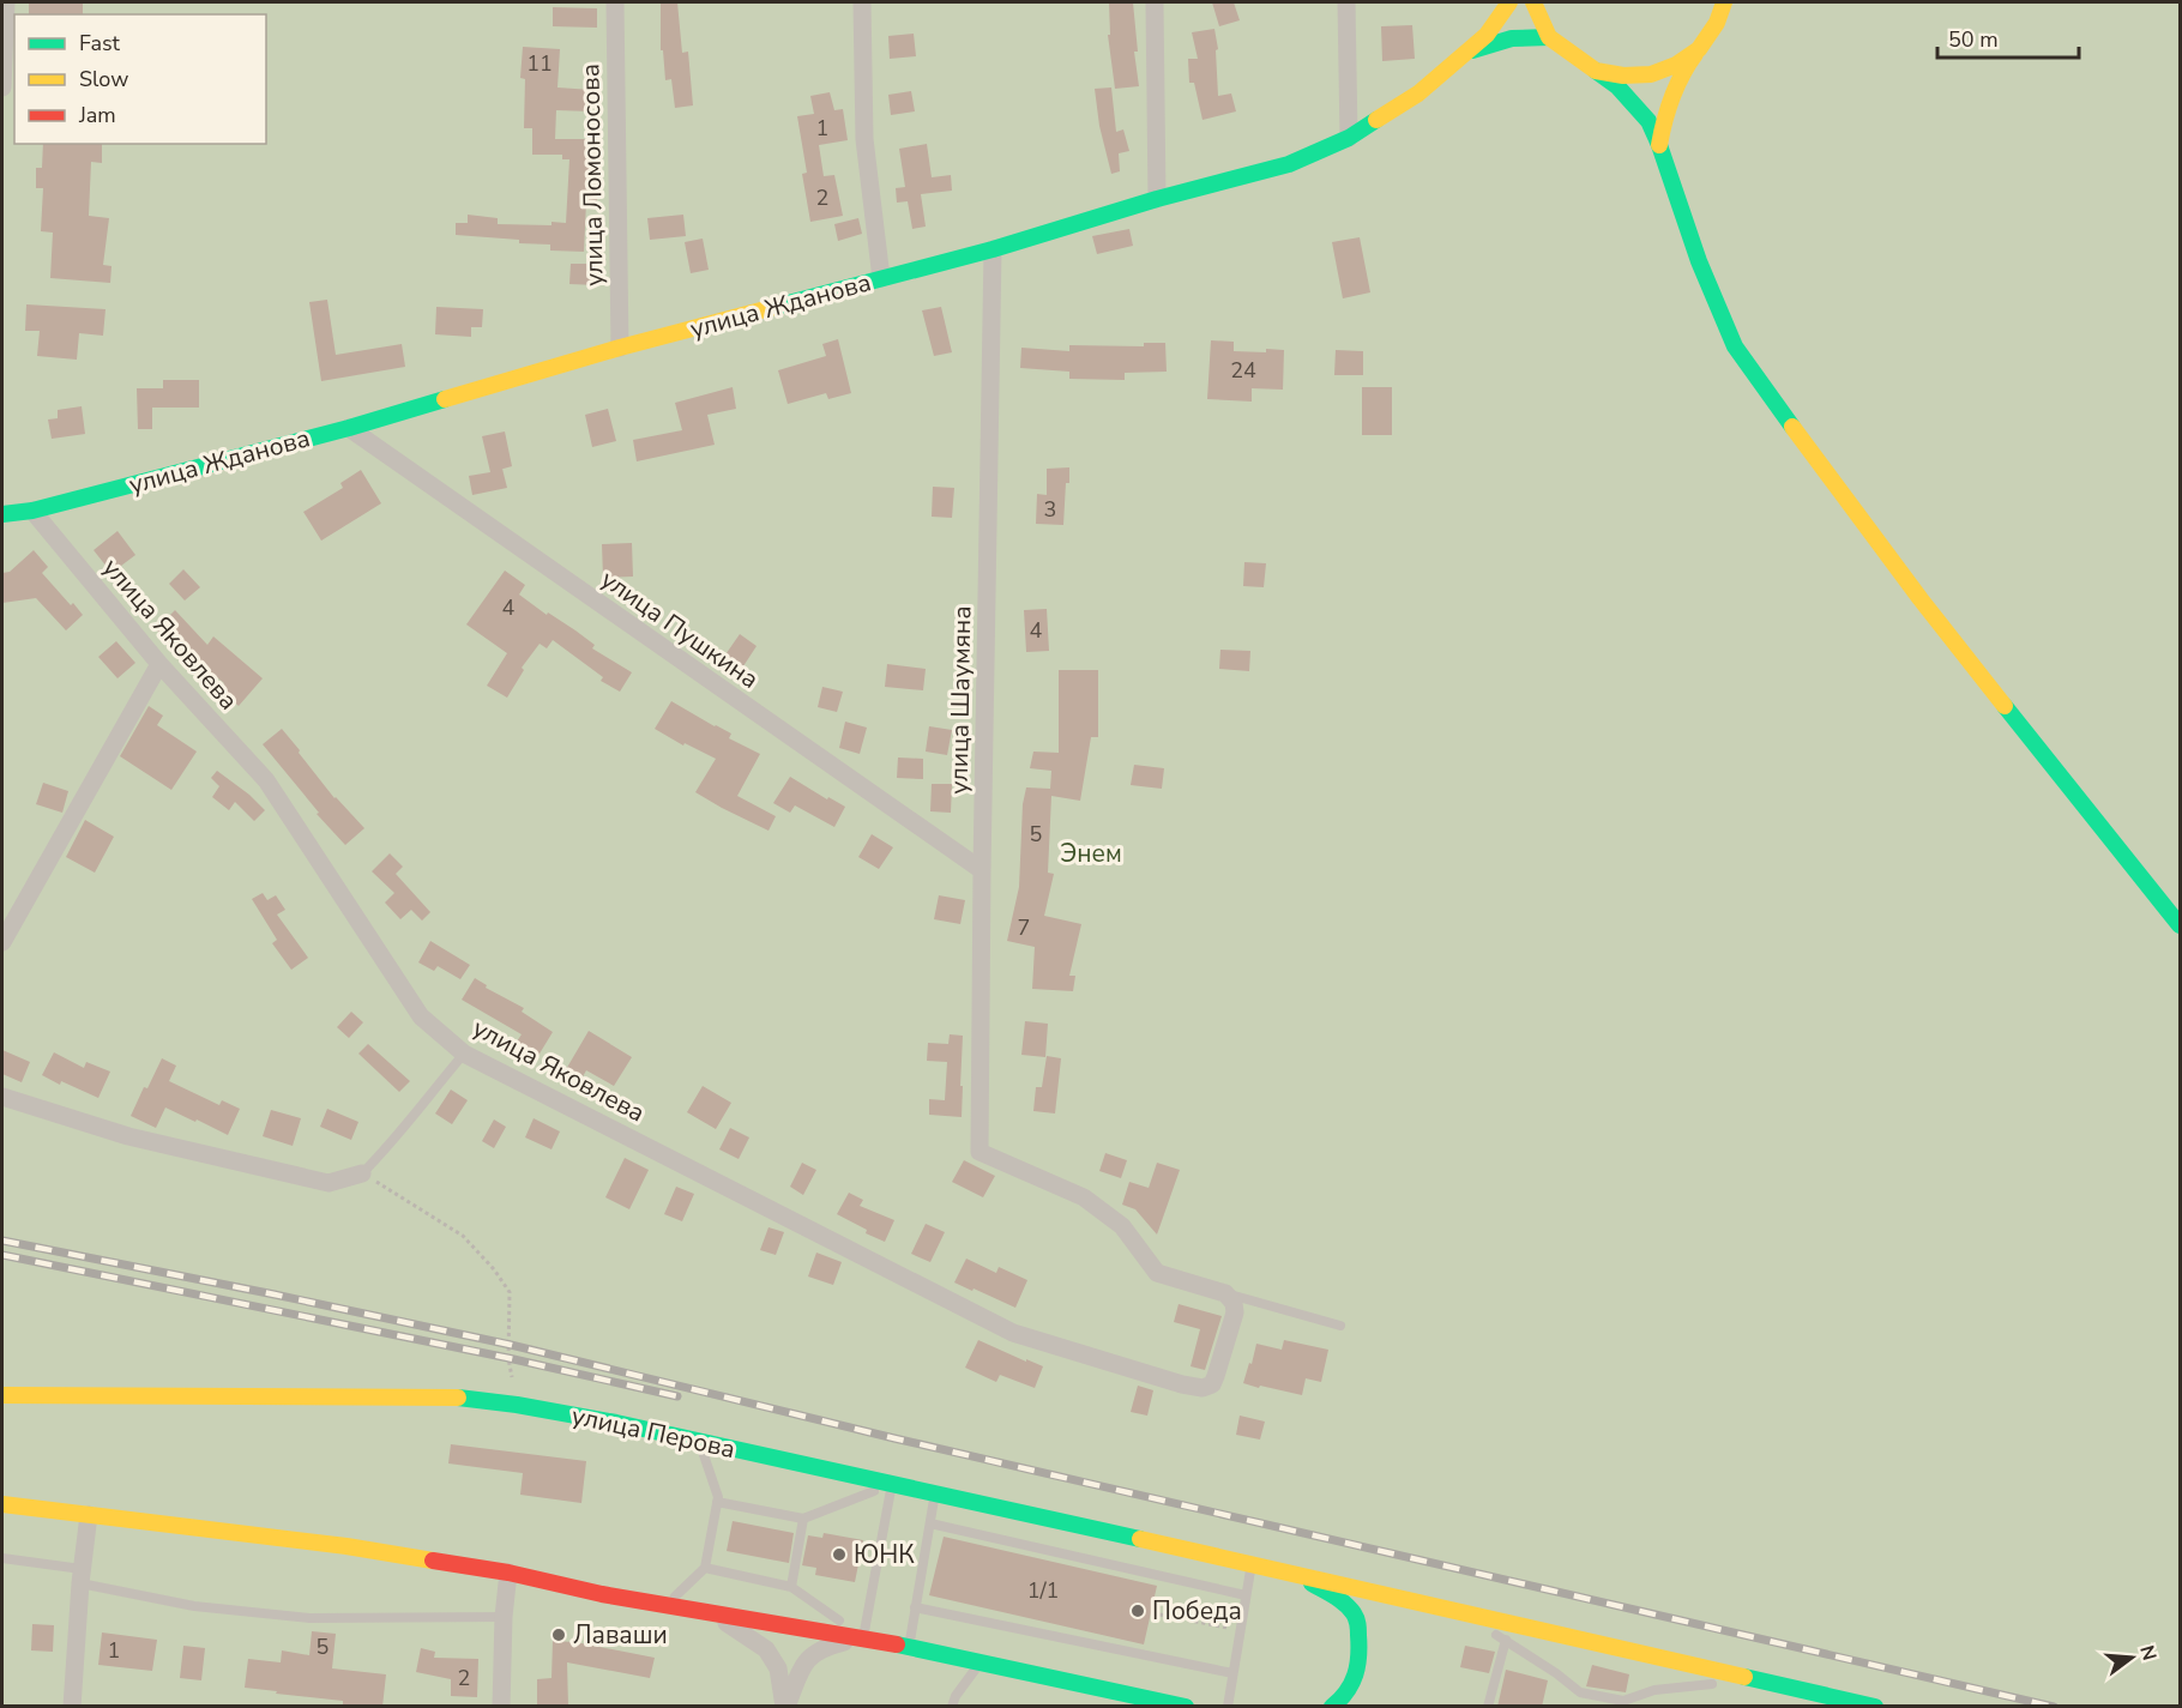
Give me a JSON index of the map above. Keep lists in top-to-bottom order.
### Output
{
  "streets": {
    "main road": ["улица Жданова", "улица Перова"],
    "street": [
      "улица Ломоносова",
      "улица Пушкина",
      "улица Яковлева",
      "улица Шаумяна"
    ]
  },
  "crossings": [
    ["улица Ломоносова", "улица Жданова"],
    ["улица Жданова", "улица Пушкина"],
    ["улица Жданова", "улица Яковлева"],
    ["улица Жданова", "улица Шаумяна"],
    ["улица Пушкина", "улица Шаумяна"],
    ["улица Яковлева", "улица Шаумяна"]
  ],
  "parks": ["Энем"],
  "places": ["ЮНК", "Победа", "Лаваши"],
  "house_numbers": [
    "11",
    "1",
    "2",
    "24",
    "3",
    "4",
    "4",
    "5",
    "7",
    "1/1",
    "5",
    "1",
    "2"
  ],
  "legend": ["Fast", "Slow", "Jam"],
  "scale_bar": "50 m",
  "north": "right"
}
